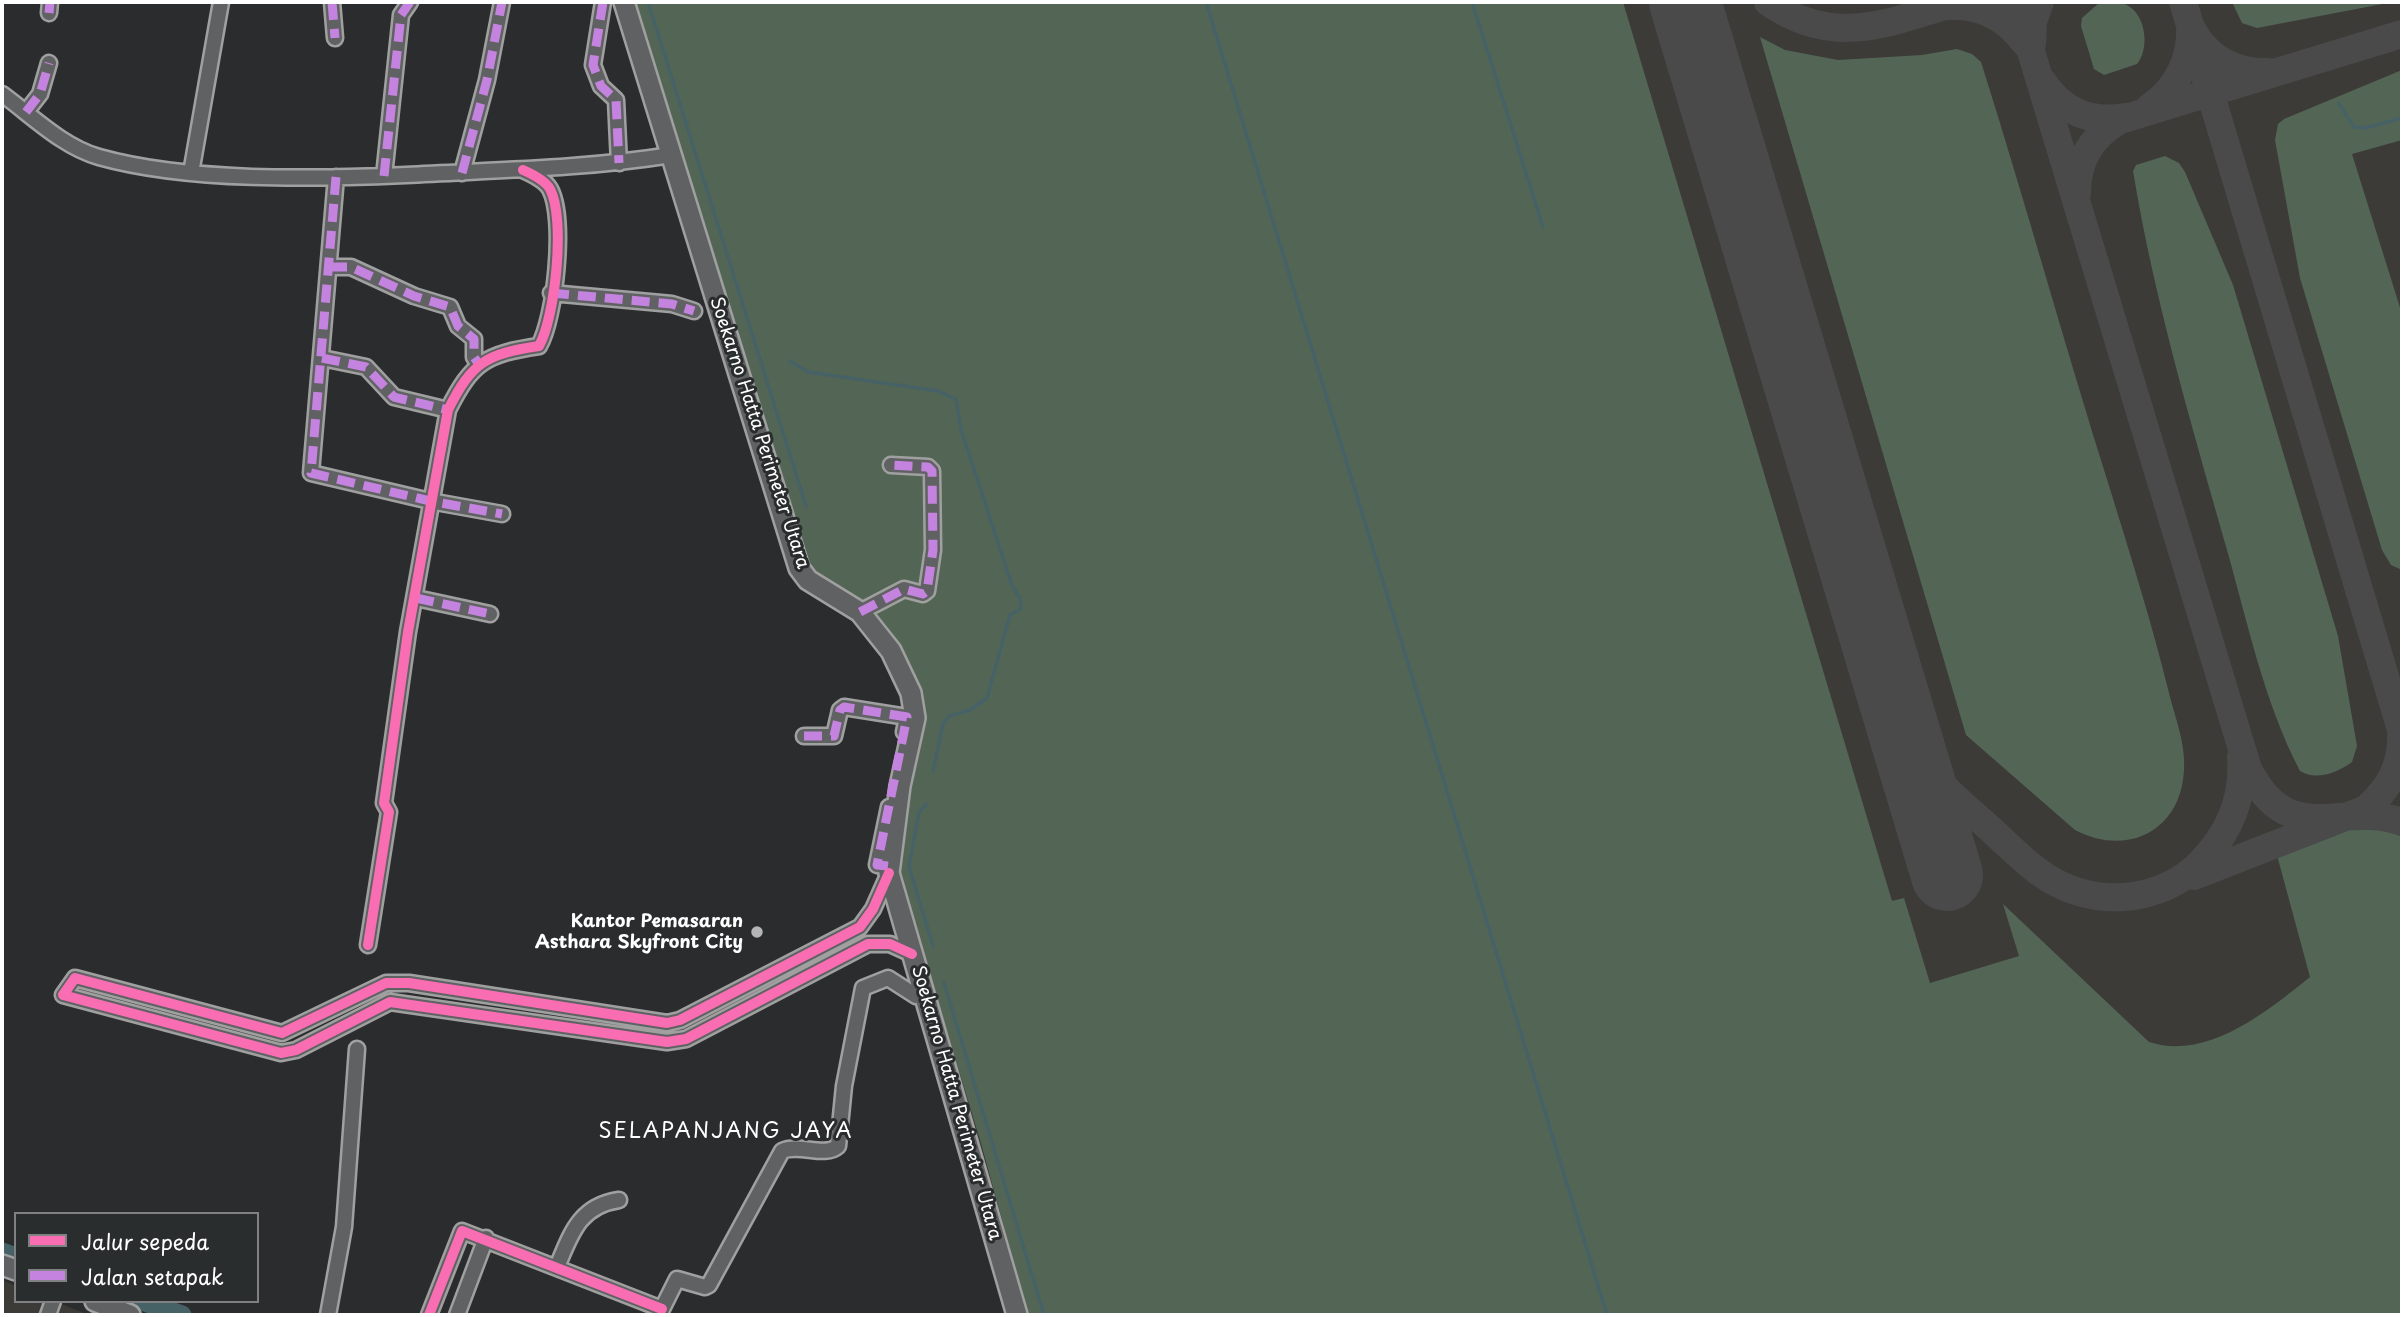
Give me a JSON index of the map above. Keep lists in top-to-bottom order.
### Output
{
  "streets": {
    "main road": ["Soekarno Hatta Perimeter Utara"]
  },
  "districts": ["SELAPANJANG JAYA"],
  "places": ["Kantor Pemasaran Asthara Skyfront City"],
  "legend": ["Jalur sepeda", "Jalan setapak"]
}
